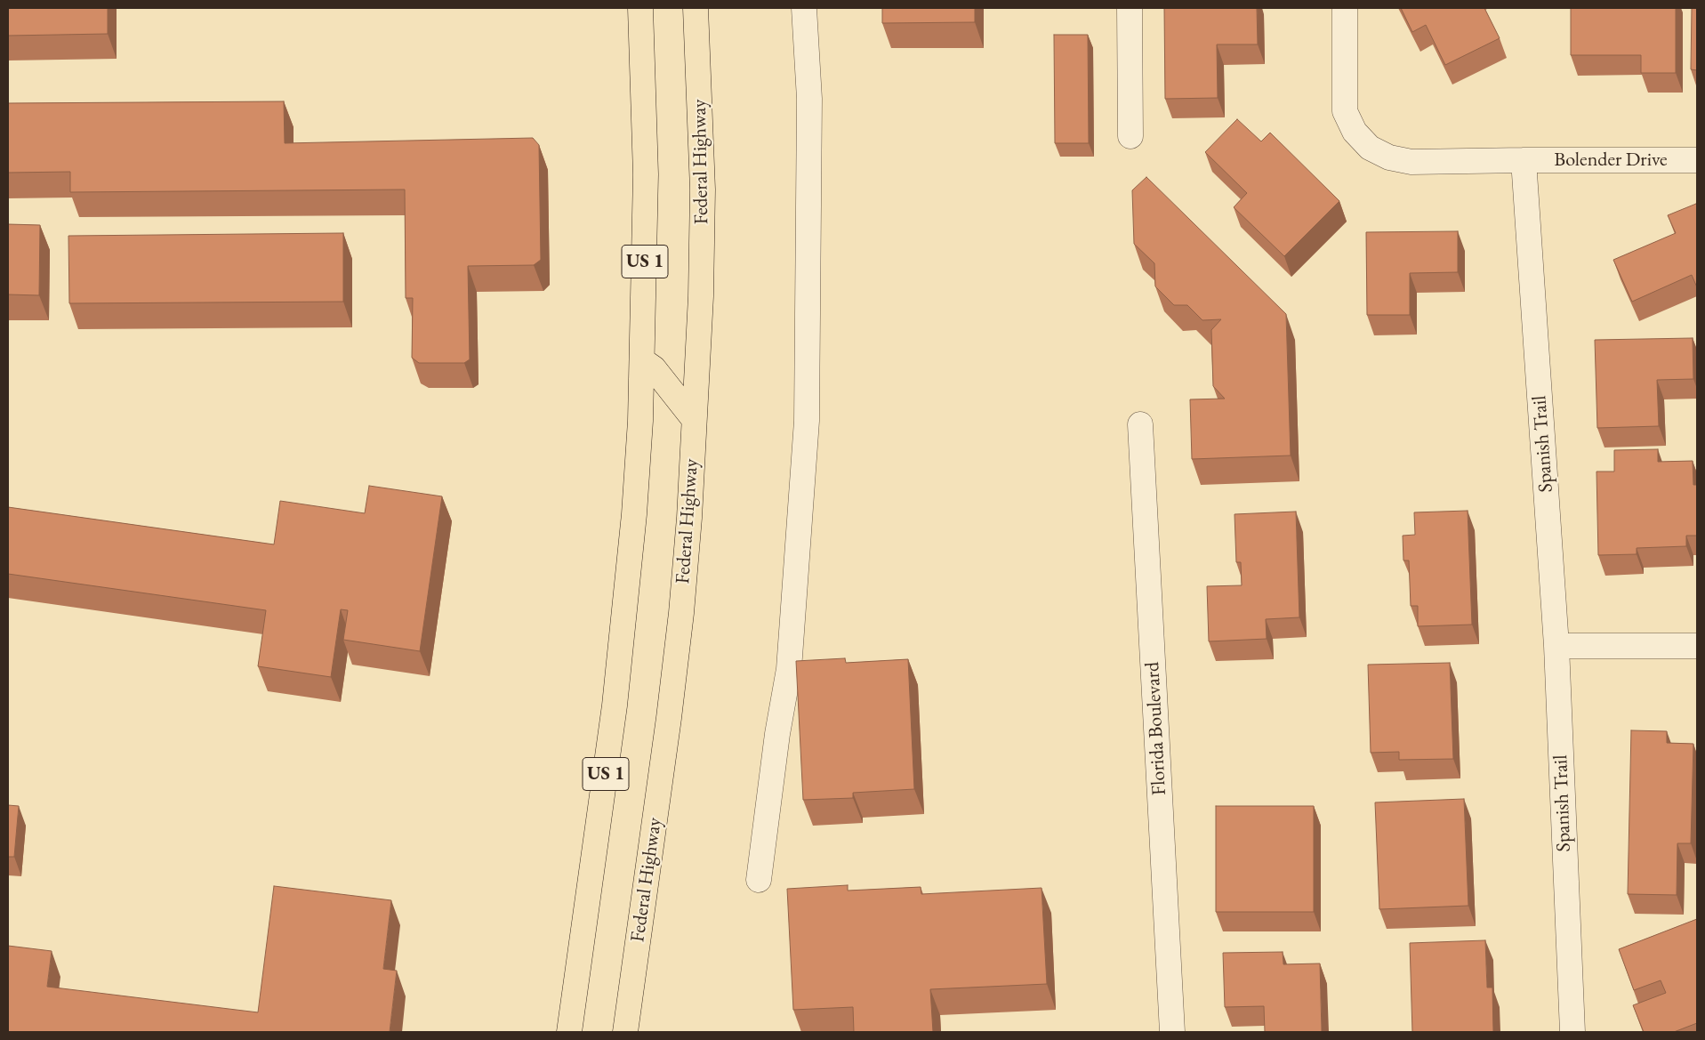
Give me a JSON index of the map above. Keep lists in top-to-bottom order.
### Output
{
  "streets": {
    "main road": ["Federal Highway", "US 1"],
    "street": ["Bolender Drive", "Spanish Trail", "Florida Boulevard"]
  },
  "crossings": [
    ["Bolender Drive", "Spanish Trail"]
  ]
}
